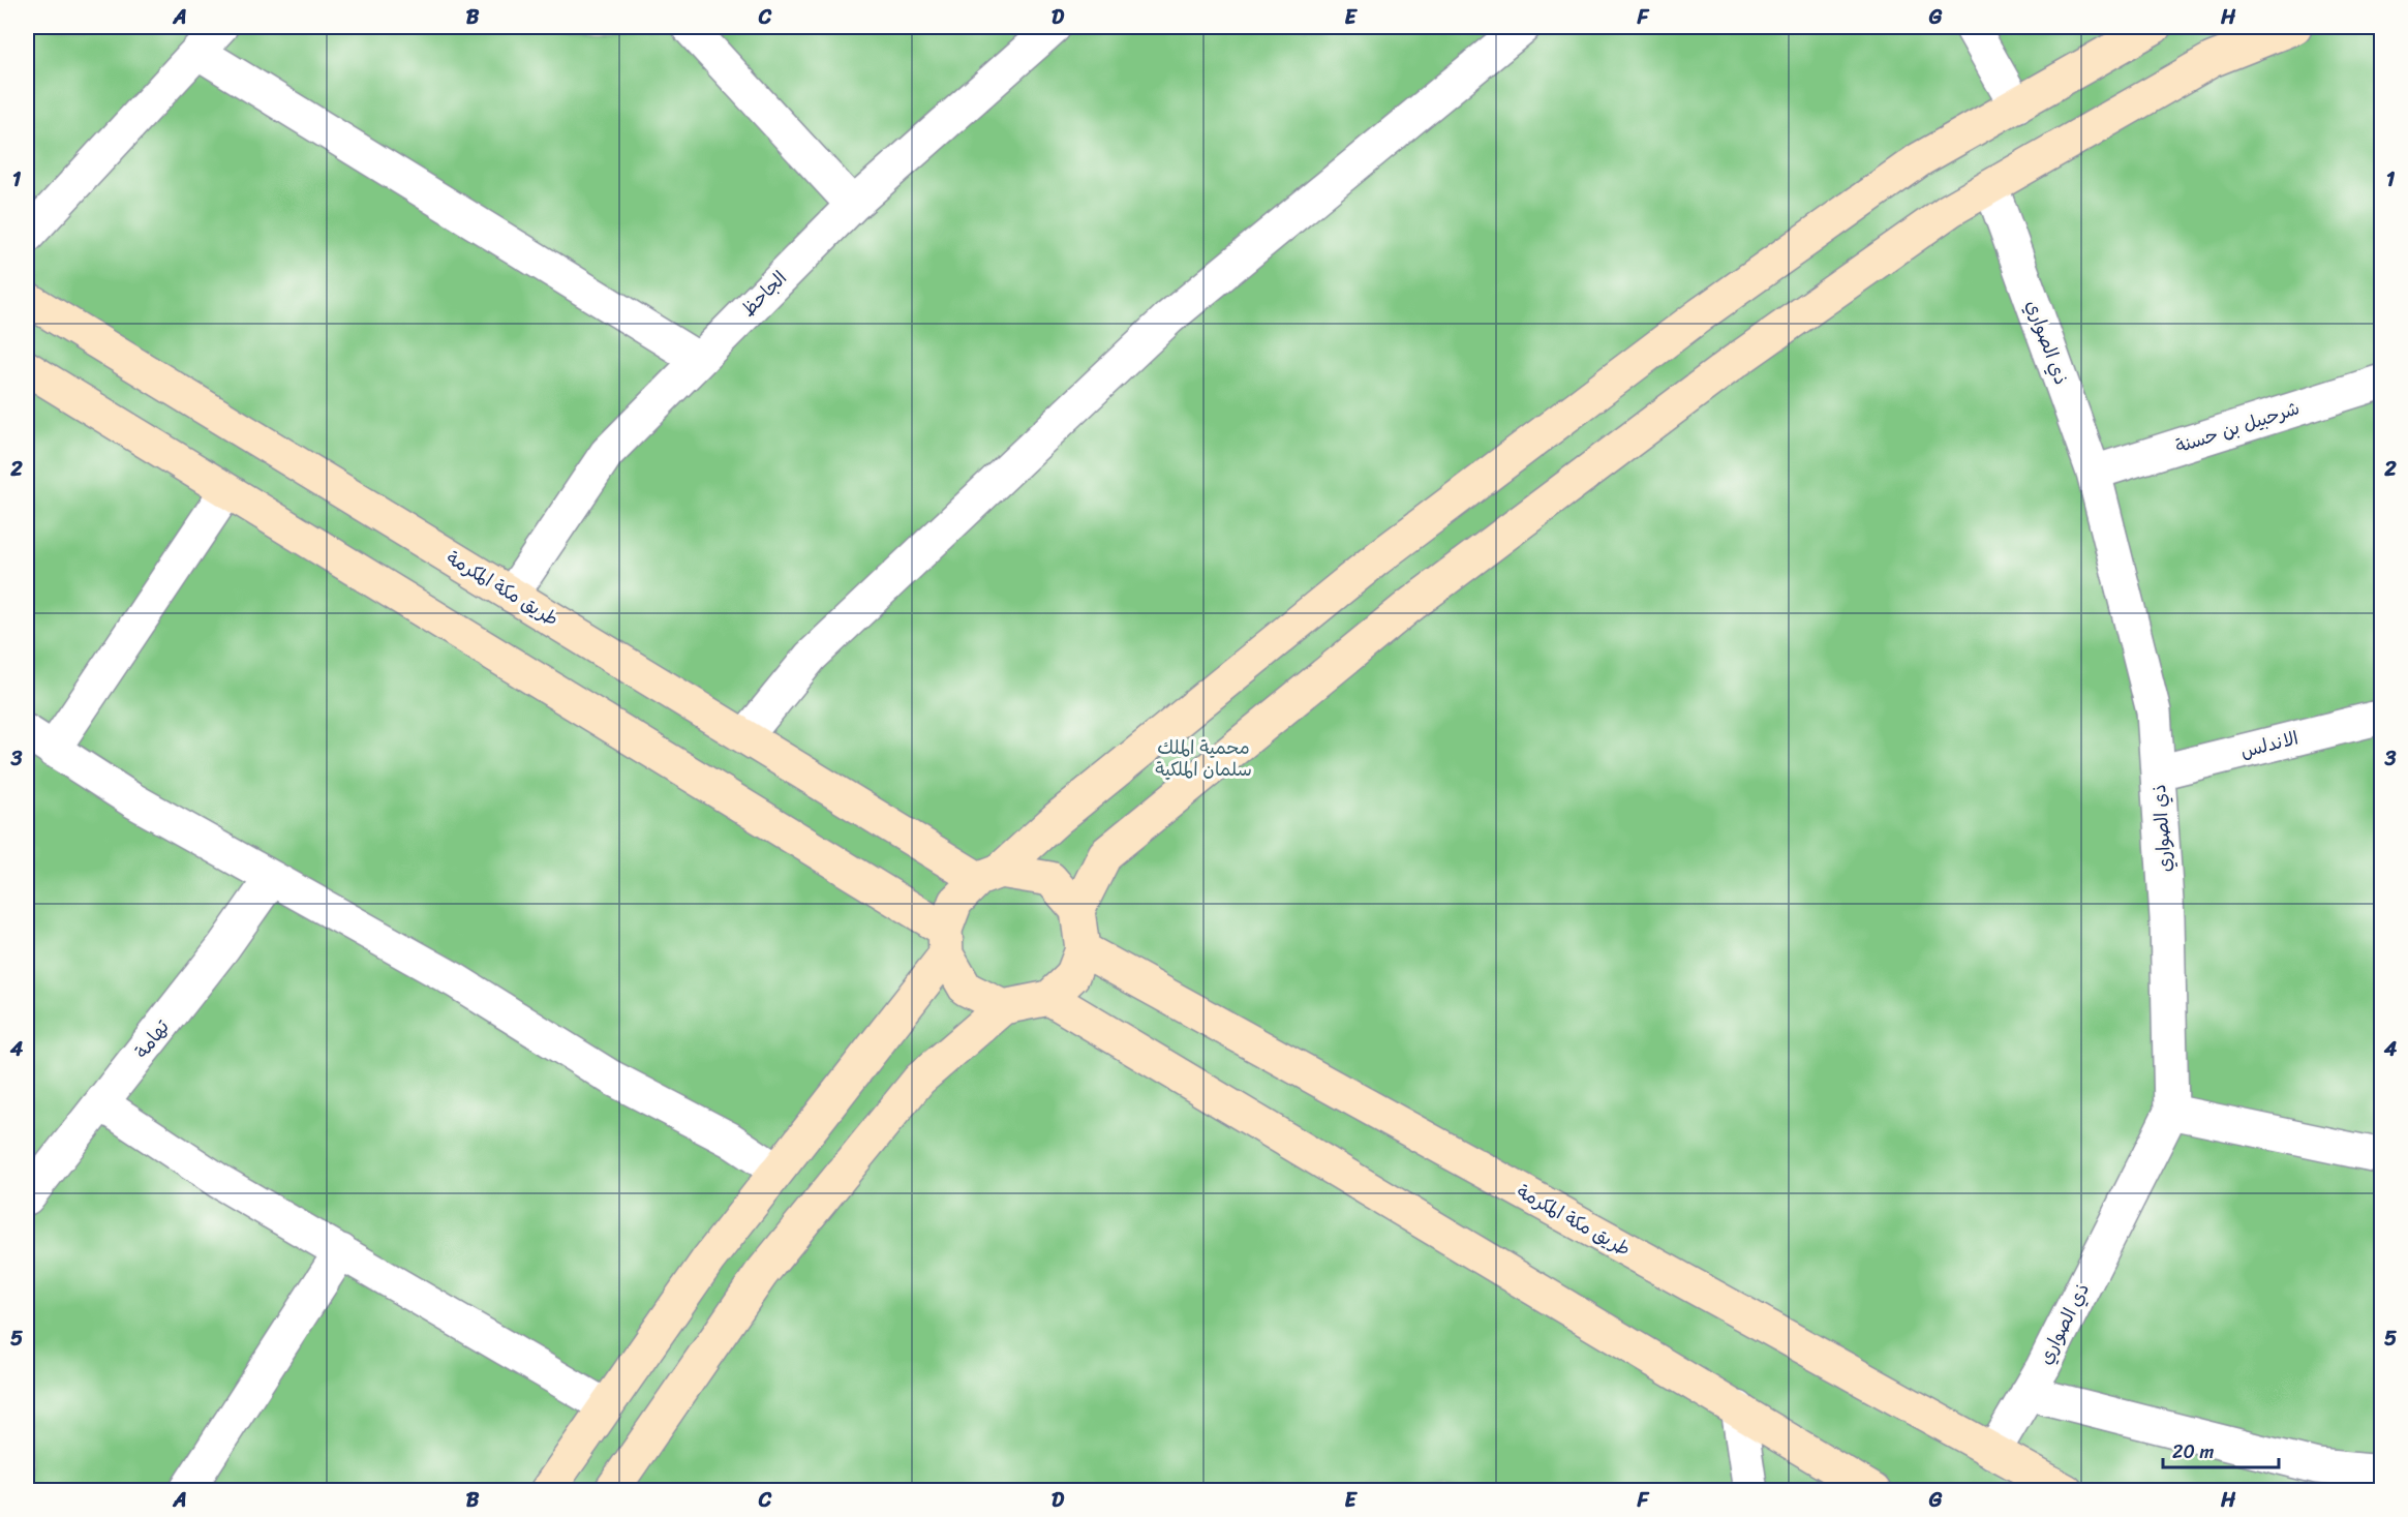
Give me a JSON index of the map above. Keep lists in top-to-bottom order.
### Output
{
  "streets": {
    "street": [
      "الجاحظ",
      "ذي الصواري",
      "شرحبيل بن حسنة",
      "طريق مكة المكرمة",
      "الاندلس",
      "تهامة"
    ]
  },
  "crossings": [
    ["الجاحظ", "طريق مكة المكرمة"],
    ["ذي الصواري", "شرحبيل بن حسنة"],
    ["ذي الصواري", "طريق مكة المكرمة"],
    ["ذي الصواري", "الاندلس"]
  ],
  "parks": ["محمية الملك سلمان الملكية"],
  "scale_bar": "20 m",
  "grid": {
    "columns": [
      "A",
      "B",
      "C",
      "D",
      "E",
      "F",
      "G",
      "H"
    ],
    "rows": [
      "1",
      "2",
      "3",
      "4",
      "5"
    ]
  }
}
